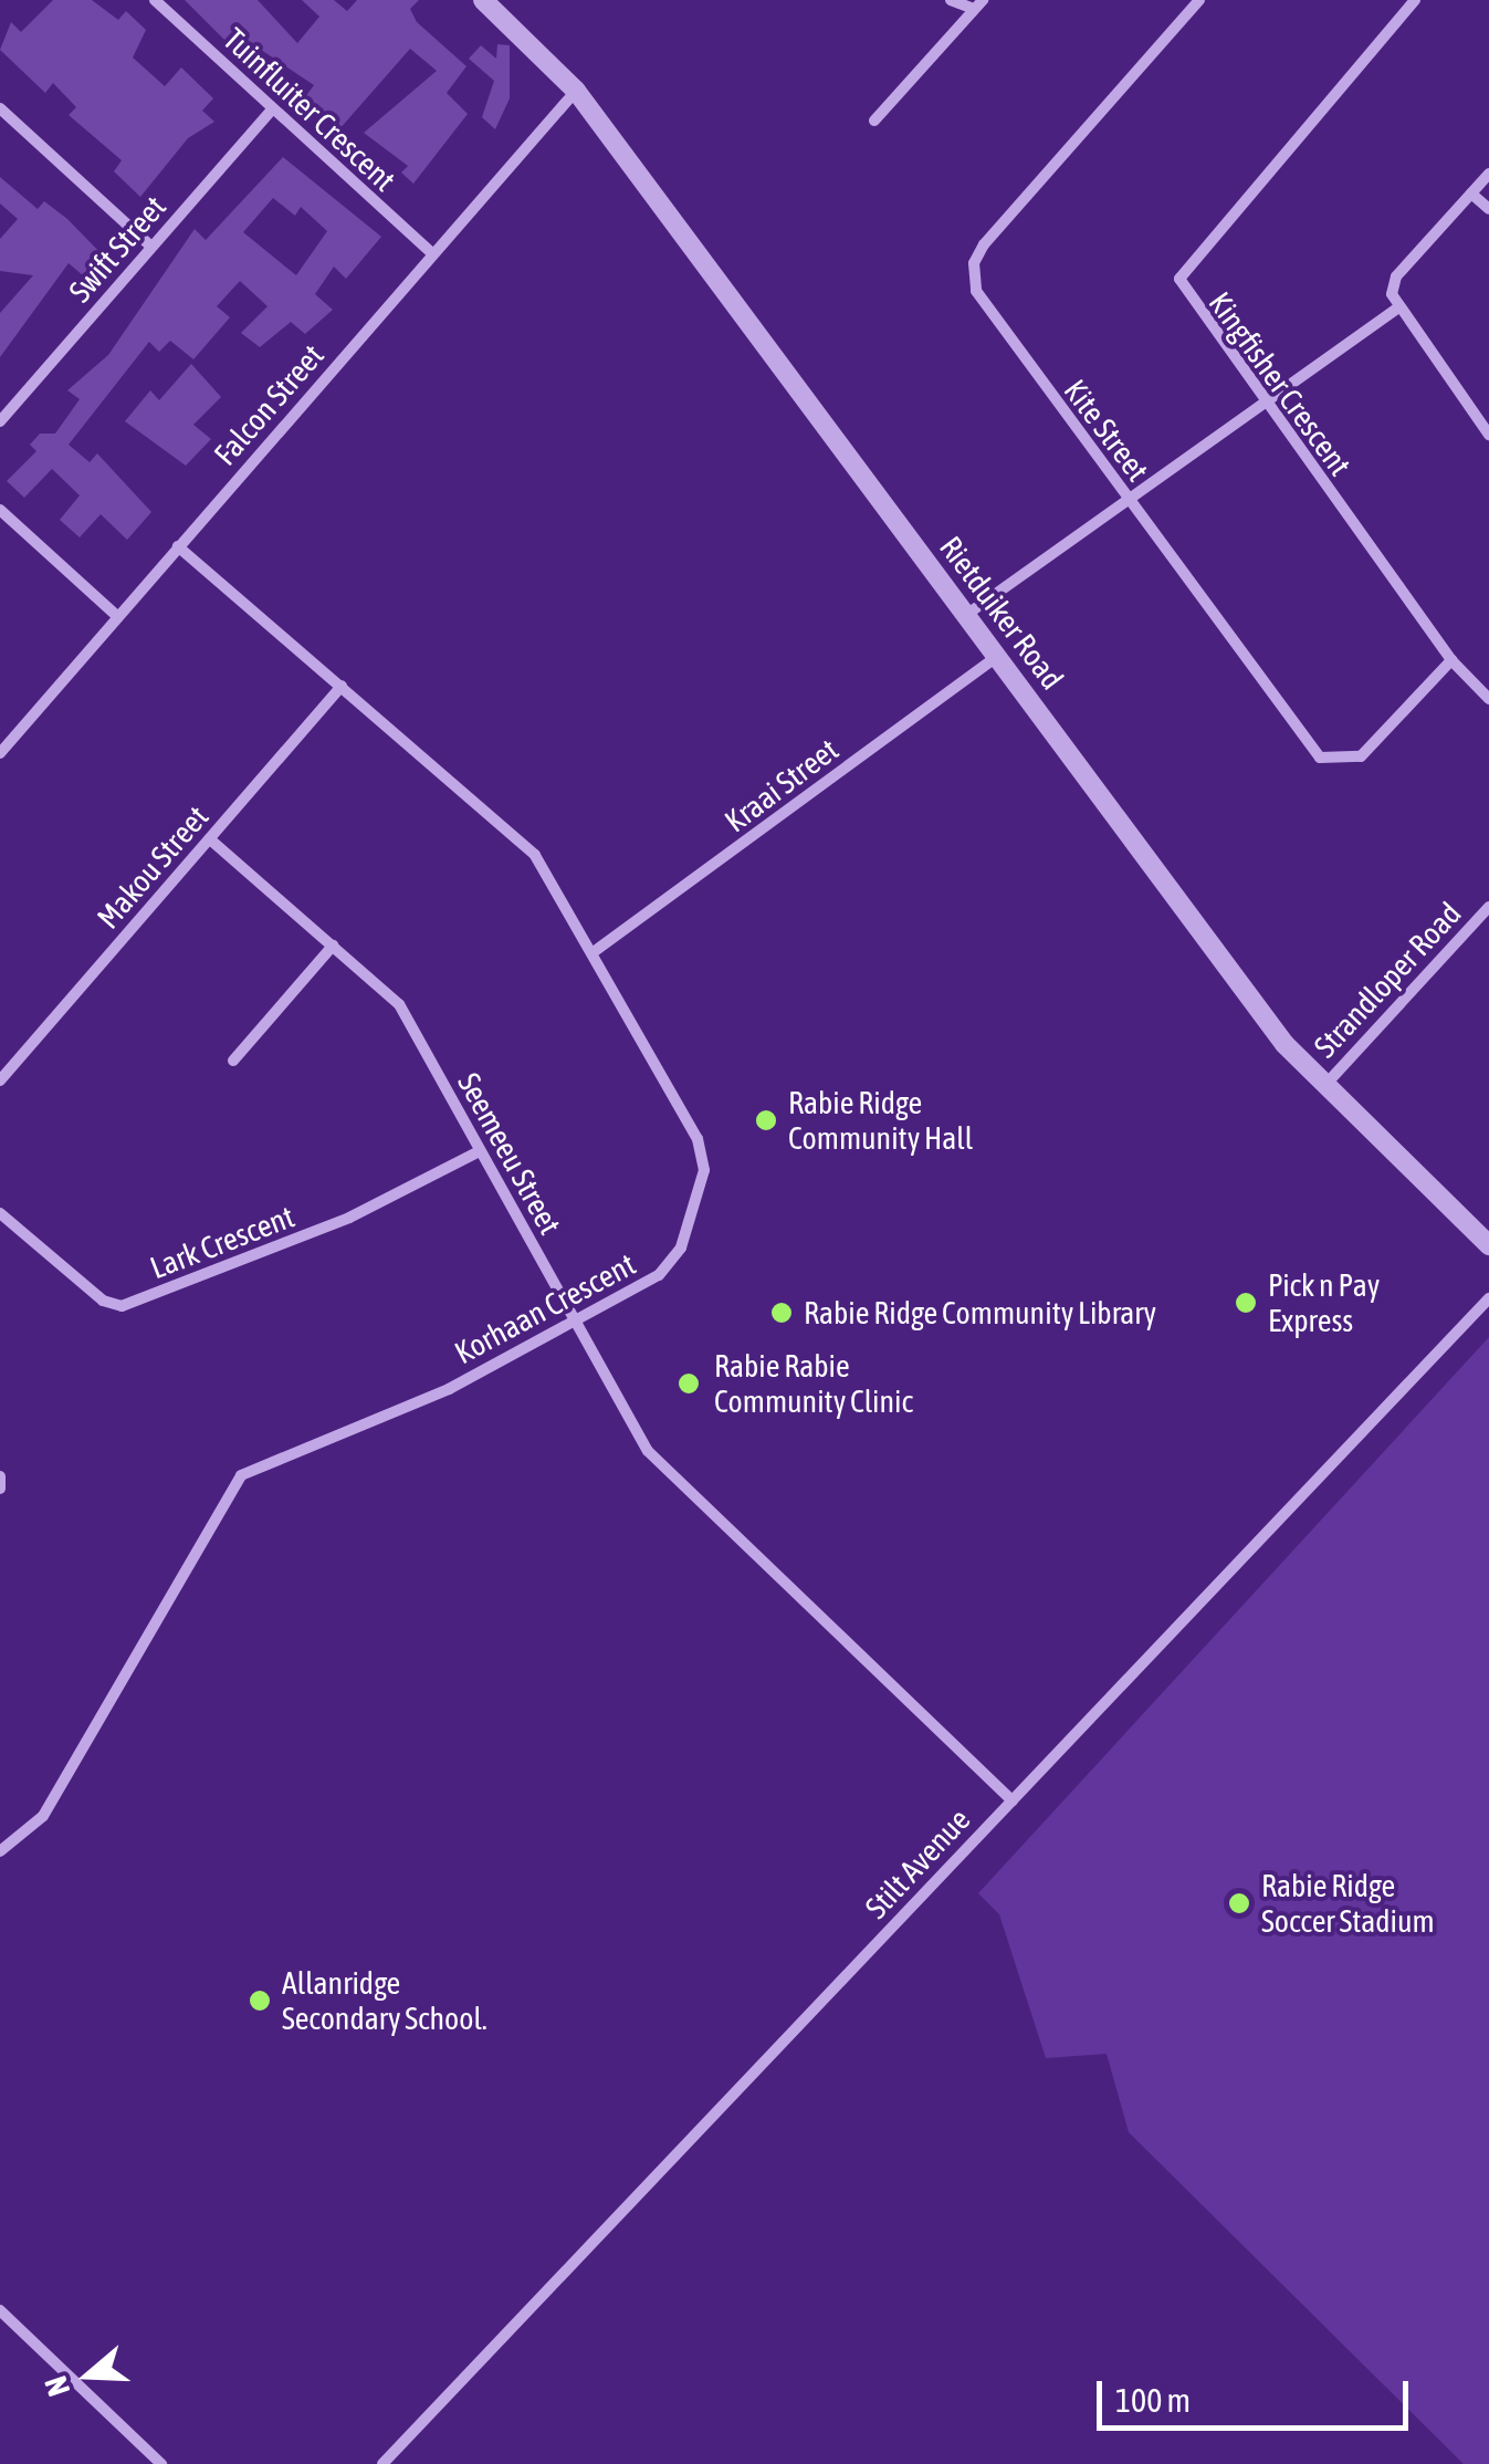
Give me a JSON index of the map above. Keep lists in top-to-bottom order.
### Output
{
  "streets": {
    "street": [
      "Tuinfluiter Crescent",
      "Swift Street",
      "Kingfisher Crescent",
      "Falcon Street",
      "Kite Street",
      "Rietduiker Road",
      "Kraai Street",
      "Makou Street",
      "Strandloper Road",
      "Seemeeu Street",
      "Lark Crescent",
      "Korhaan Crescent",
      "Stilt Avenue"
    ]
  },
  "crossings": [
    ["Tuinfluiter Crescent", "Swift Street"],
    ["Tuinfluiter Crescent", "Falcon Street"],
    ["Kingfisher Crescent", "Kite Street"],
    ["Falcon Street", "Rietduiker Road"],
    ["Falcon Street", "Korhaan Crescent"],
    ["Rietduiker Road", "Kraai Street"],
    ["Rietduiker Road", "Strandloper Road"],
    ["Kraai Street", "Korhaan Crescent"],
    ["Makou Street", "Seemeeu Street"],
    ["Makou Street", "Korhaan Crescent"],
    ["Seemeeu Street", "Lark Crescent"],
    ["Seemeeu Street", "Korhaan Crescent"],
    ["Seemeeu Street", "Stilt Avenue"]
  ],
  "places": [
    "Rabie Ridge Community Hall",
    "Pick n Pay Express",
    "Rabie Ridge Community Library",
    "Rabie Rabie Community Clinic",
    "Rabie Ridge Soccer Stadium",
    "Allanridge Secondary School."
  ],
  "scale_bar": "100 m",
  "north": "left"
}
